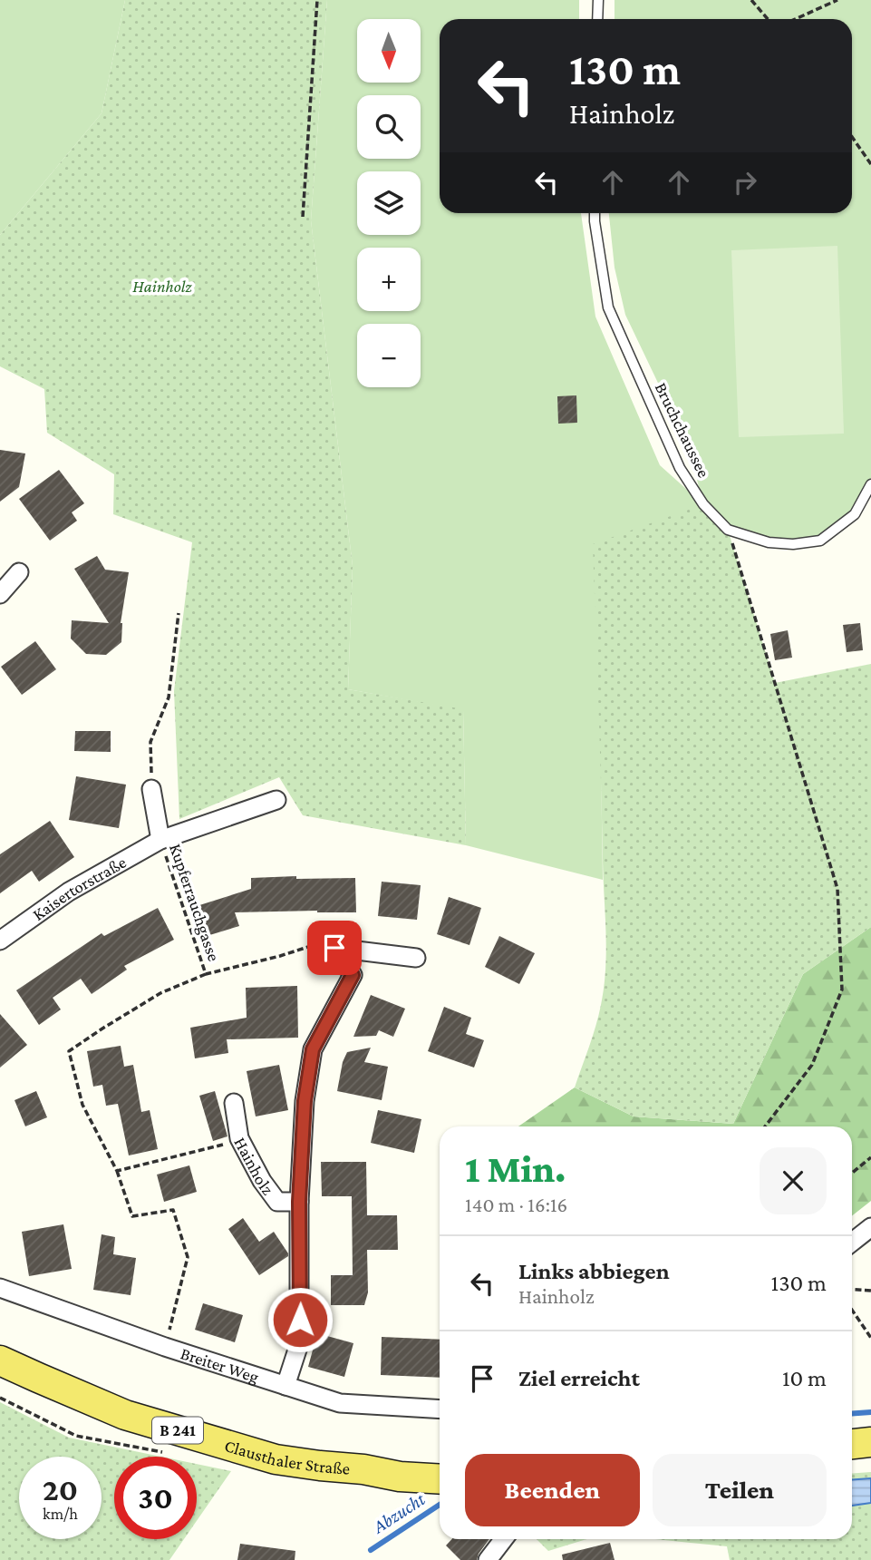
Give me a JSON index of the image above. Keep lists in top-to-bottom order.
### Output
{
  "streets": {
    "main road": ["B 241", "Clausthaler Straße"],
    "street": ["Kaisertorstraße", "Hainholz", "Breiter Weg"],
    "lane": ["Bruchchaussee"],
    "path": ["Kupferrauchgasse"]
  },
  "crossings": [
    ["Kaisertorstraße", "Kupferrauchgasse"],
    ["Kupferrauchgasse", "Breiter Weg"],
    ["Hainholz", "Breiter Weg"]
  ],
  "water": ["Abzucht"],
  "parks": ["Hainholz"],
  "north": "bottom",
  "page": {
    "map_buttons": ["+", "−"],
    "turn": ["130 m", "Hainholz"],
    "heading": ["1 Min.", "140 m · 16:16"],
    "list": [
      {
        "name": "Links abbiegen",
        "note": "Hainholz",
        "value": "130 m"
      },
      {
        "name": "Ziel erreicht",
        "value": "10 m"
      }
    ],
    "buttons": ["Beenden", "Teilen"],
    "speed": "20 km/h",
    "limit": "30"
  }
}
